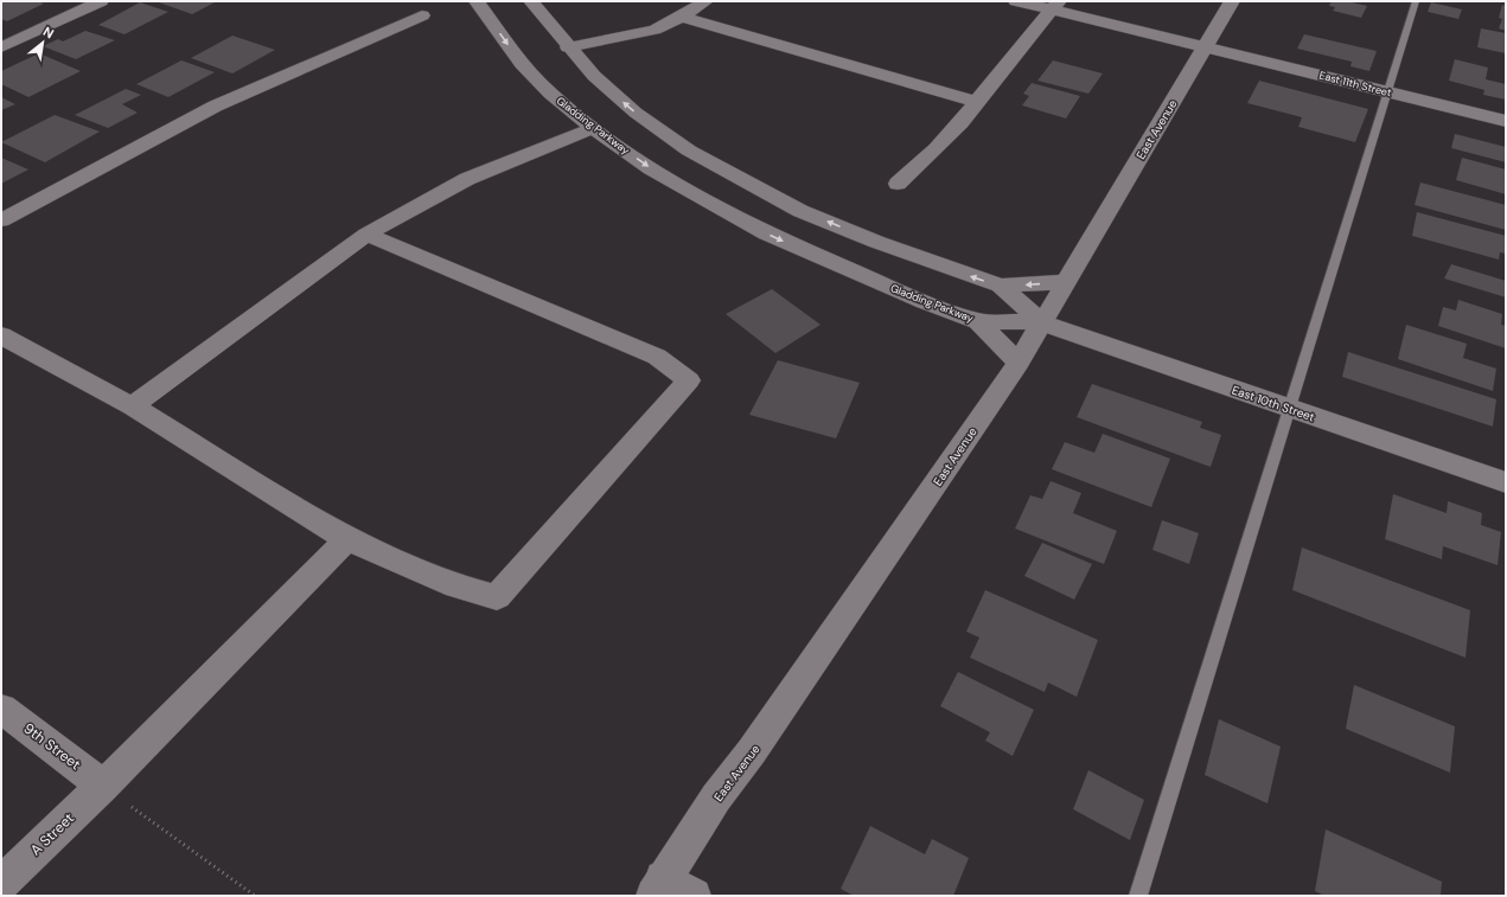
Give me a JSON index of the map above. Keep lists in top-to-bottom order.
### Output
{
  "streets": {
    "street": [
      "East 11th Street",
      "Gladding Parkway",
      "East Avenue",
      "East 10th Street",
      "9th Street",
      "A Street"
    ]
  },
  "crossings": [
    ["East 11th Street", "East Avenue"],
    ["Gladding Parkway", "East Avenue"],
    ["Gladding Parkway", "East 10th Street"],
    ["East Avenue", "East 10th Street"],
    ["9th Street", "A Street"]
  ],
  "north": "top right"
}
